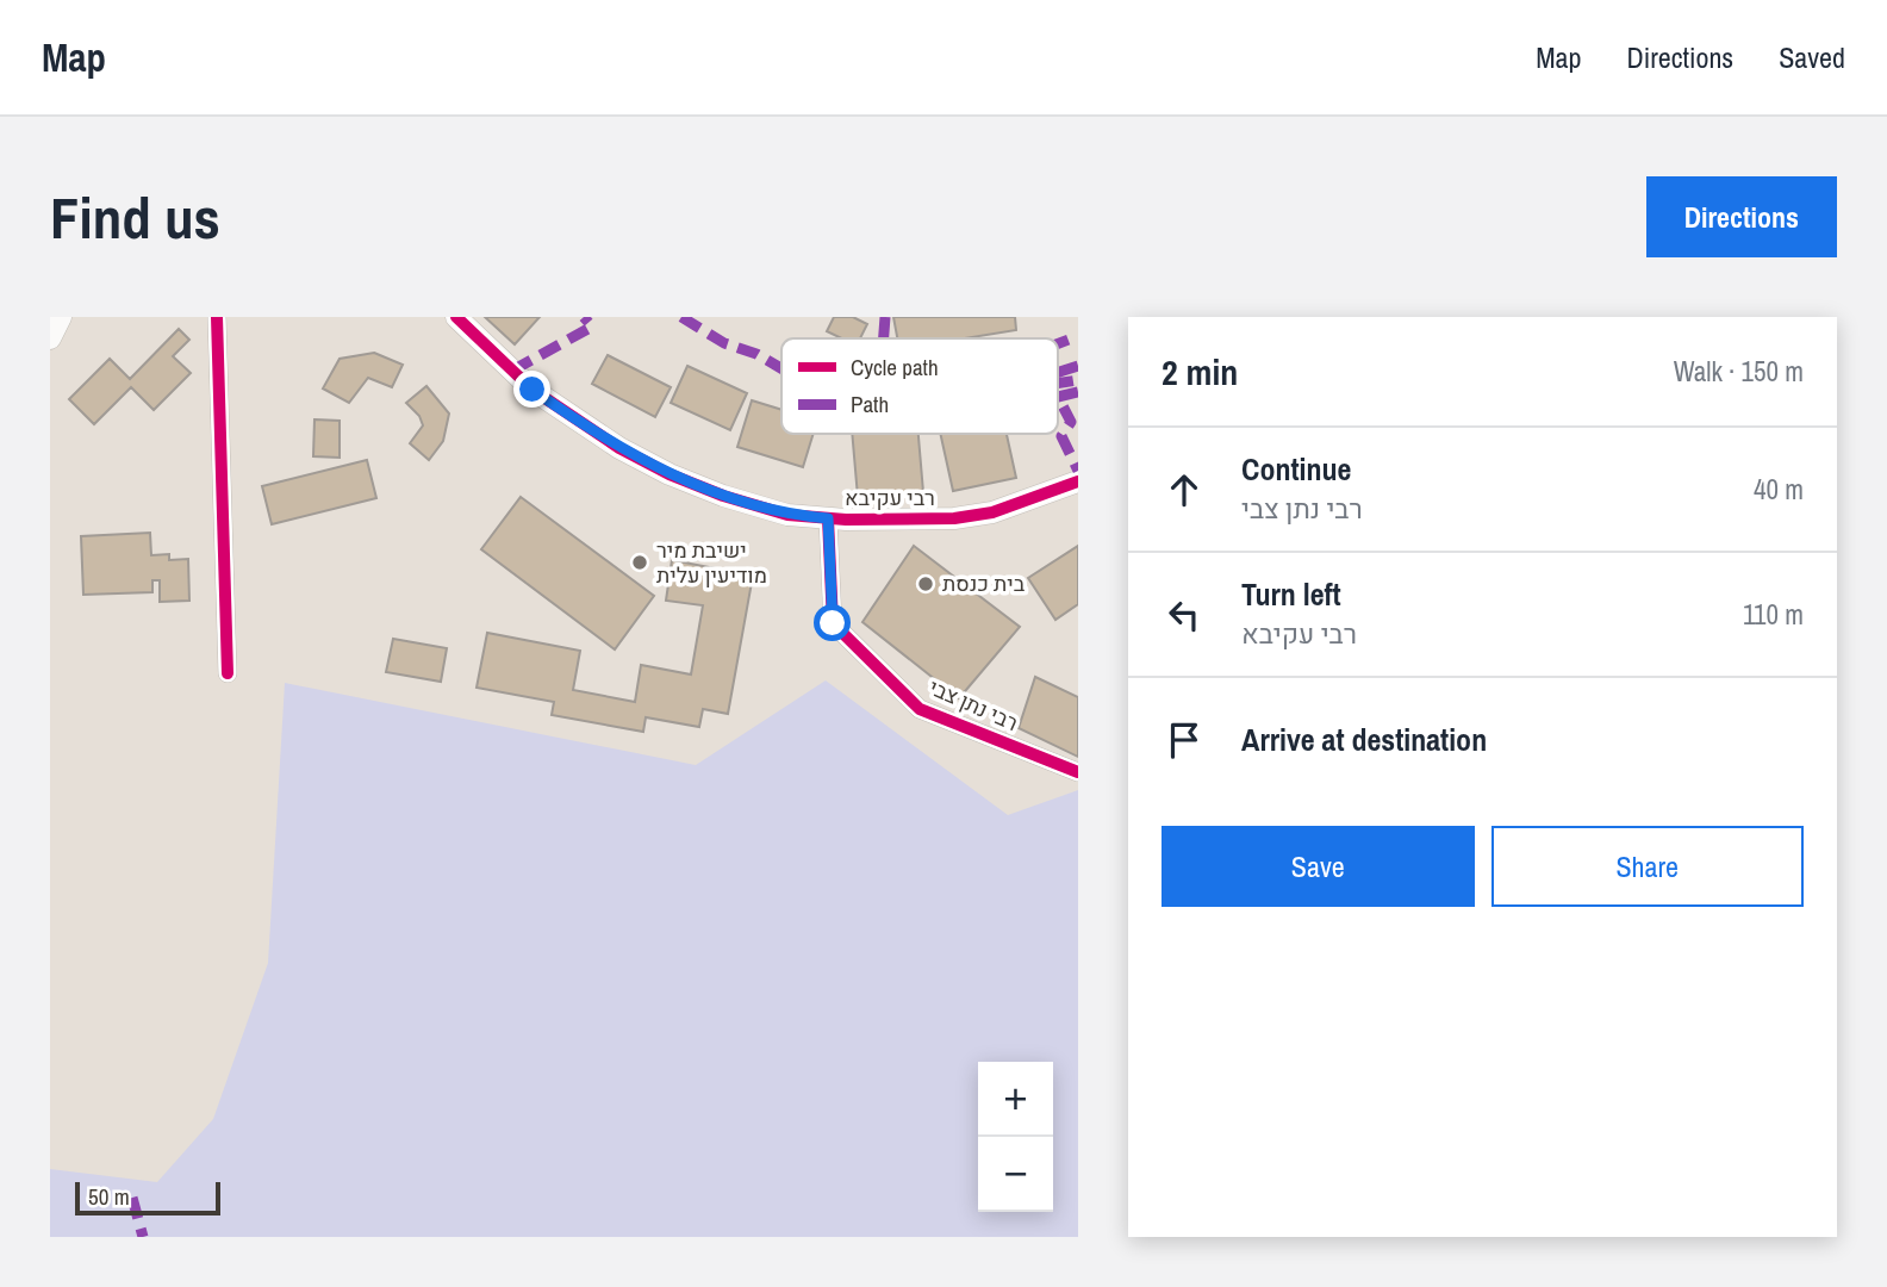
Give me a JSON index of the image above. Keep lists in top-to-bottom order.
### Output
{
  "streets": {
    "street": ["רבי עקיבא", "רבי נתן צבי"]
  },
  "crossings": [
    ["רבי עקיבא", "רבי נתן צבי"]
  ],
  "places": ["ישיבת מיר מודיעין עלית", "בית כנסת"],
  "legend": ["Cycle path", "Path"],
  "scale_bar": "50 m",
  "page": {
    "header": "Map",
    "nav": ["Map", "Directions", "Saved"],
    "buttons": [
      "Directions",
      ["Save", "Share"]
    ],
    "title": "Find us",
    "heading": ["2 min", "Walk · 150 m"],
    "list": [
      ["Continue", "רבי נתן צבי", "40 m"],
      ["Turn left", "רבי עקיבא", "110 m"],
      "Arrive at destination"
    ],
    "map_buttons": ["+", "−"],
    "scale": "50 m"
  }
}
